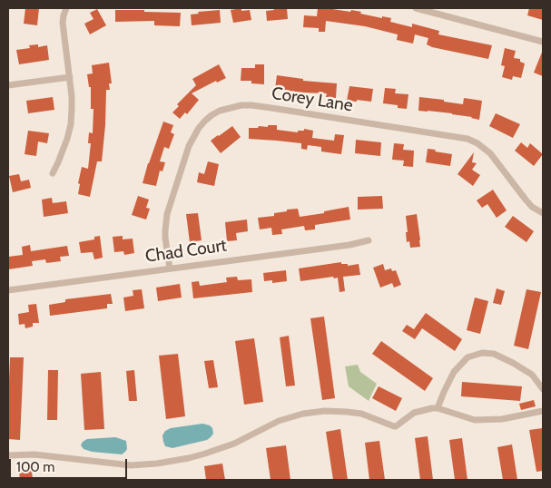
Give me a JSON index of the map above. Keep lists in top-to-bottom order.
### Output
{
  "streets": {
    "street": ["Corey Lane", "Chad Court"]
  },
  "crossings": [
    ["Corey Lane", "Chad Court"]
  ],
  "scale_bar": "100 m"
}
